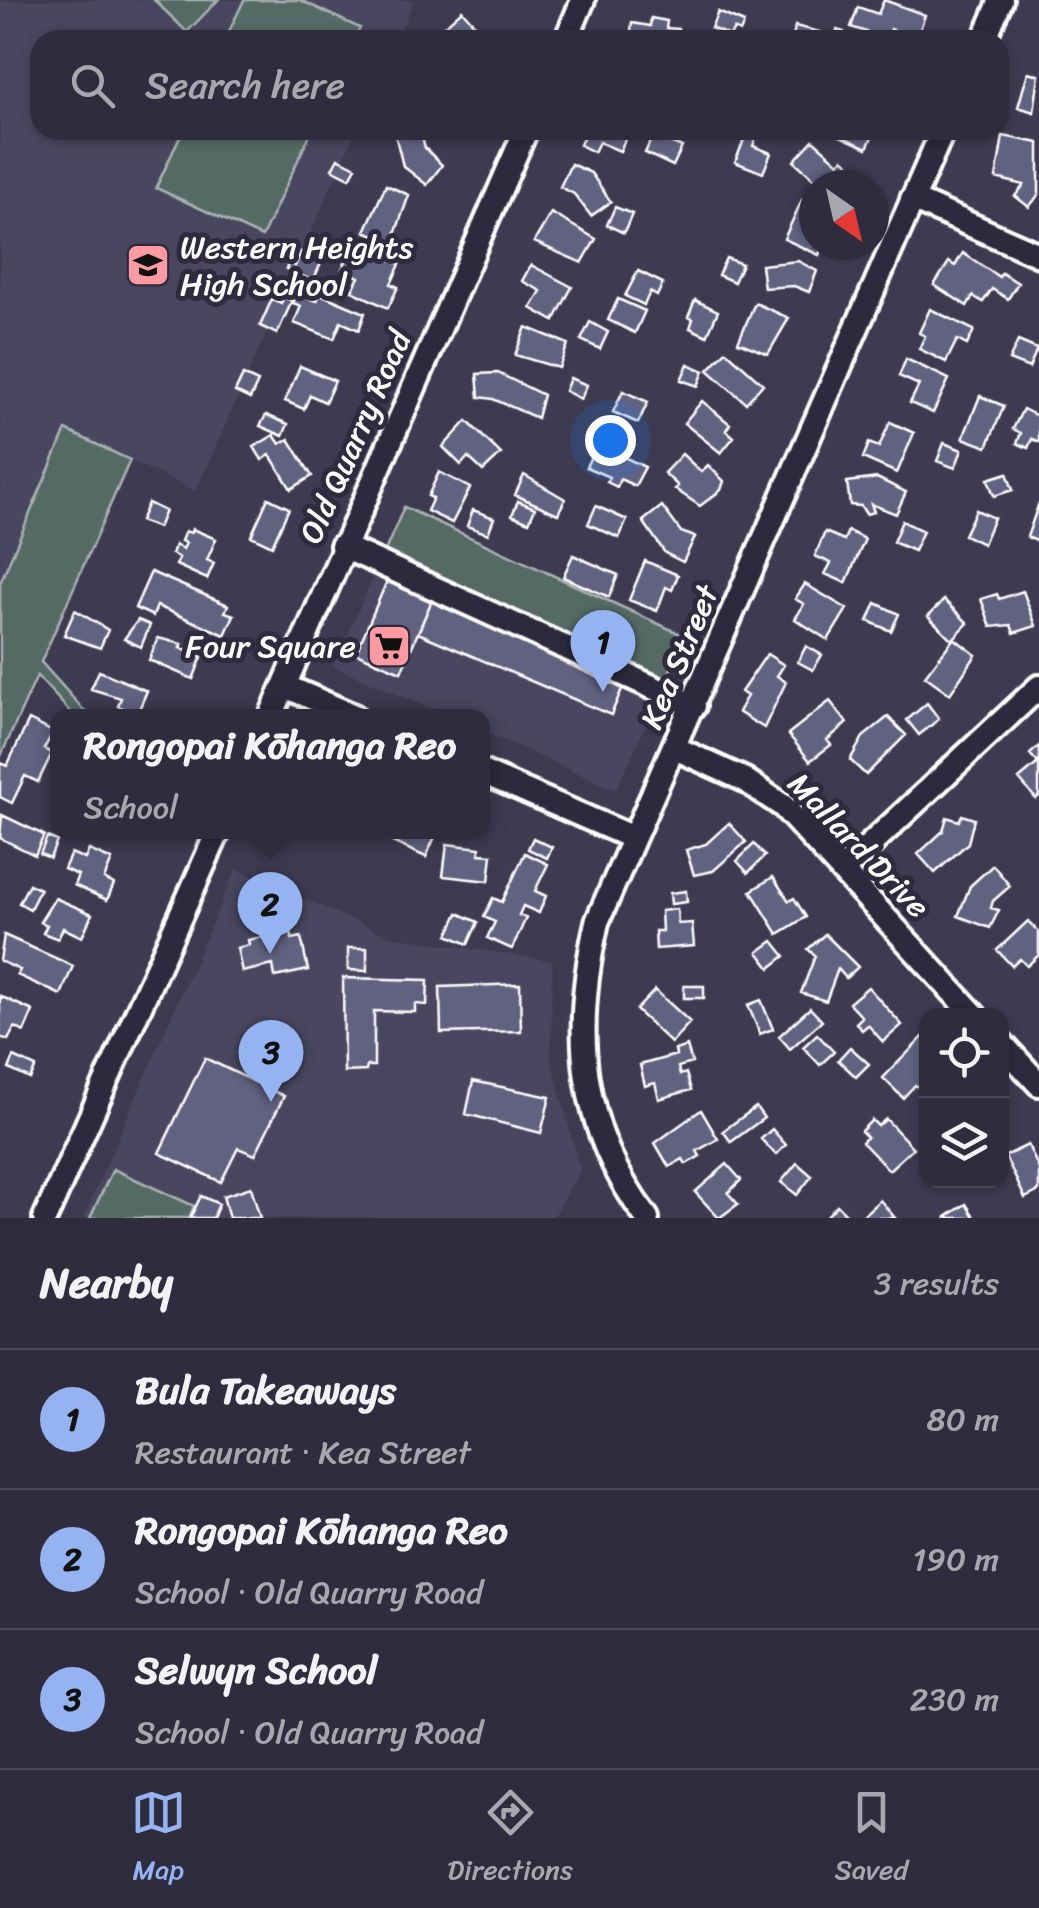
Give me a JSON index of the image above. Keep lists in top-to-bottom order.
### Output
{
  "streets": {
    "street": ["Old Quarry Road", "Kea Street", "Mallard Drive"]
  },
  "crossings": [
    ["Kea Street", "Mallard Drive"]
  ],
  "places": {
    "school or university": ["Western Heights High School"],
    "supermarket": ["Four Square"]
  },
  "north": "bottom right",
  "page": {
    "search": "Search here",
    "pins": ["1", "2", "3"],
    "popup": ["Rongopai Kōhanga Reo", "School"],
    "heading": ["Nearby", "3 results"],
    "list": [
      {
        "mark": "1",
        "name": "Bula Takeaways",
        "note": "Restaurant · Kea Street",
        "value": "80 m"
      },
      {
        "mark": "2",
        "name": "Rongopai Kōhanga Reo",
        "note": "School · Old Quarry Road",
        "value": "190 m"
      },
      {
        "mark": "3",
        "name": "Selwyn School",
        "note": "School · Old Quarry Road",
        "value": "230 m"
      }
    ],
    "nav": ["Map", "Directions", "Saved"]
  }
}
